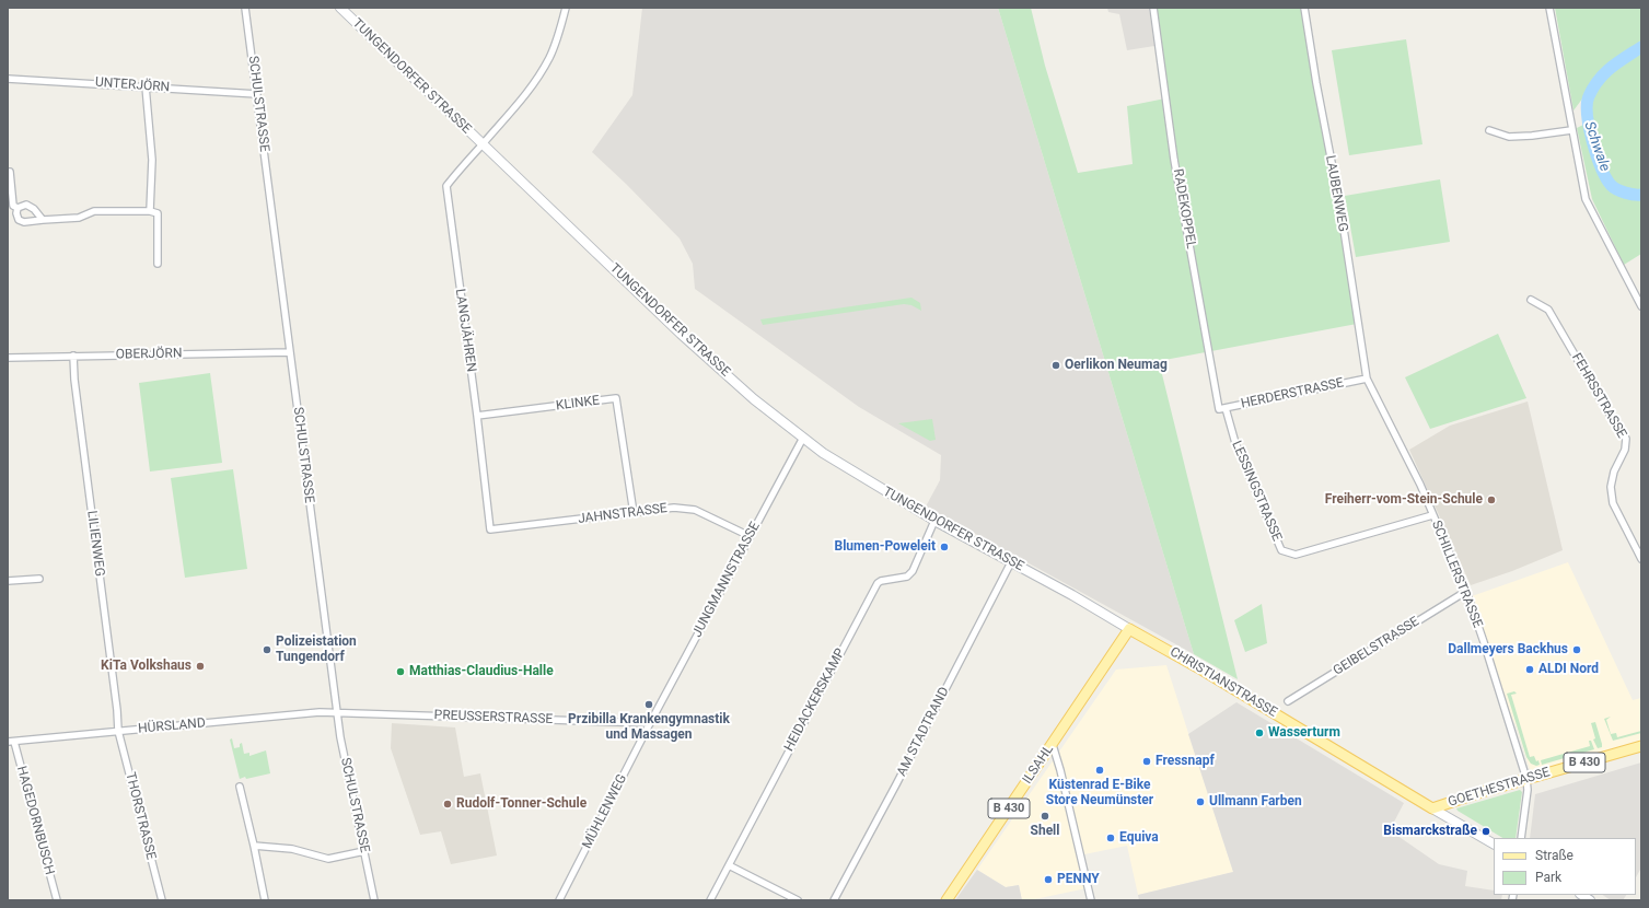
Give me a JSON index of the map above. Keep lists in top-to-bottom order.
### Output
{
  "streets": {
    "main road": [
      "TUNGENDORFER STRASSE",
      "CHRISTIANSTRASSE",
      "B 430",
      "ILSAHL",
      "GOETHESTRASSE"
    ],
    "street": [
      "UNTERJÖRN",
      "SCHULSTRASSE",
      "LAUBENWEG",
      "RADEKOPPEL",
      "LANGJÄHREN",
      "OBERJÖRN",
      "HERDERSTRASSE",
      "FEHRSSTRASSE",
      "KLINKE",
      "LESSINGSTRASSE",
      "JAHNSTRASSE",
      "LILIENWEG",
      "SCHILLERSTRASSE",
      "JUNGMANNSTRASSE",
      "GEIBELSTRASSE",
      "HEIDACKERSKAMP",
      "PREUSSERSTRASSE",
      "HÜRSLAND",
      "AM STADTRAND",
      "MÜHLENWEG",
      "THORSTRASSE",
      "HAGEDORNBUSCH"
    ]
  },
  "crossings": [
    ["TUNGENDORFER STRASSE", "LANGJÄHREN"],
    ["TUNGENDORFER STRASSE", "JUNGMANNSTRASSE"],
    ["TUNGENDORFER STRASSE", "CHRISTIANSTRASSE"],
    ["TUNGENDORFER STRASSE", "HEIDACKERSKAMP"],
    ["TUNGENDORFER STRASSE", "AM STADTRAND"],
    ["UNTERJÖRN", "SCHULSTRASSE"],
    ["SCHULSTRASSE", "OBERJÖRN"],
    ["SCHULSTRASSE", "PREUSSERSTRASSE"],
    ["SCHULSTRASSE", "HÜRSLAND"],
    ["LAUBENWEG", "HERDERSTRASSE"],
    ["LAUBENWEG", "SCHILLERSTRASSE"],
    ["RADEKOPPEL", "HERDERSTRASSE"],
    ["RADEKOPPEL", "LESSINGSTRASSE"],
    ["LANGJÄHREN", "KLINKE"],
    ["LANGJÄHREN", "JAHNSTRASSE"],
    ["OBERJÖRN", "LILIENWEG"],
    ["HERDERSTRASSE", "LESSINGSTRASSE"],
    ["HERDERSTRASSE", "SCHILLERSTRASSE"],
    ["KLINKE", "JAHNSTRASSE"],
    ["LESSINGSTRASSE", "SCHILLERSTRASSE"],
    ["JAHNSTRASSE", "JUNGMANNSTRASSE"],
    ["LILIENWEG", "HÜRSLAND"],
    ["LILIENWEG", "THORSTRASSE"],
    ["SCHILLERSTRASSE", "GEIBELSTRASSE"],
    ["SCHILLERSTRASSE", "GOETHESTRASSE"],
    ["JUNGMANNSTRASSE", "PREUSSERSTRASSE"],
    ["JUNGMANNSTRASSE", "MÜHLENWEG"],
    ["CHRISTIANSTRASSE", "ILSAHL"],
    ["CHRISTIANSTRASSE", "GOETHESTRASSE"],
    ["PREUSSERSTRASSE", "HÜRSLAND"],
    ["PREUSSERSTRASSE", "MÜHLENWEG"],
    ["HÜRSLAND", "THORSTRASSE"],
    ["HÜRSLAND", "HAGEDORNBUSCH"]
  ],
  "water": ["Schwale"],
  "places": [
    "Oerlikon Neumag",
    "Freiherr-vom-Stein-Schule",
    "Blumen-Poweleit",
    "Polizeistation Tungendorf",
    "Dallmeyers Backhus",
    "KiTa Volkshaus",
    "ALDI Nord",
    "Matthias-Claudius-Halle",
    "Przibilla Krankengymnastik und Massagen",
    "Wasserturm",
    "Fressnapf",
    "Küstenrad E-Bike Store Neumünster",
    "Ullmann Farben",
    "Rudolf-Tonner-Schule",
    "Shell",
    "Bismarckstraße",
    "Equiva",
    "PENNY"
  ],
  "legend": ["Straße", "Park"]
}
